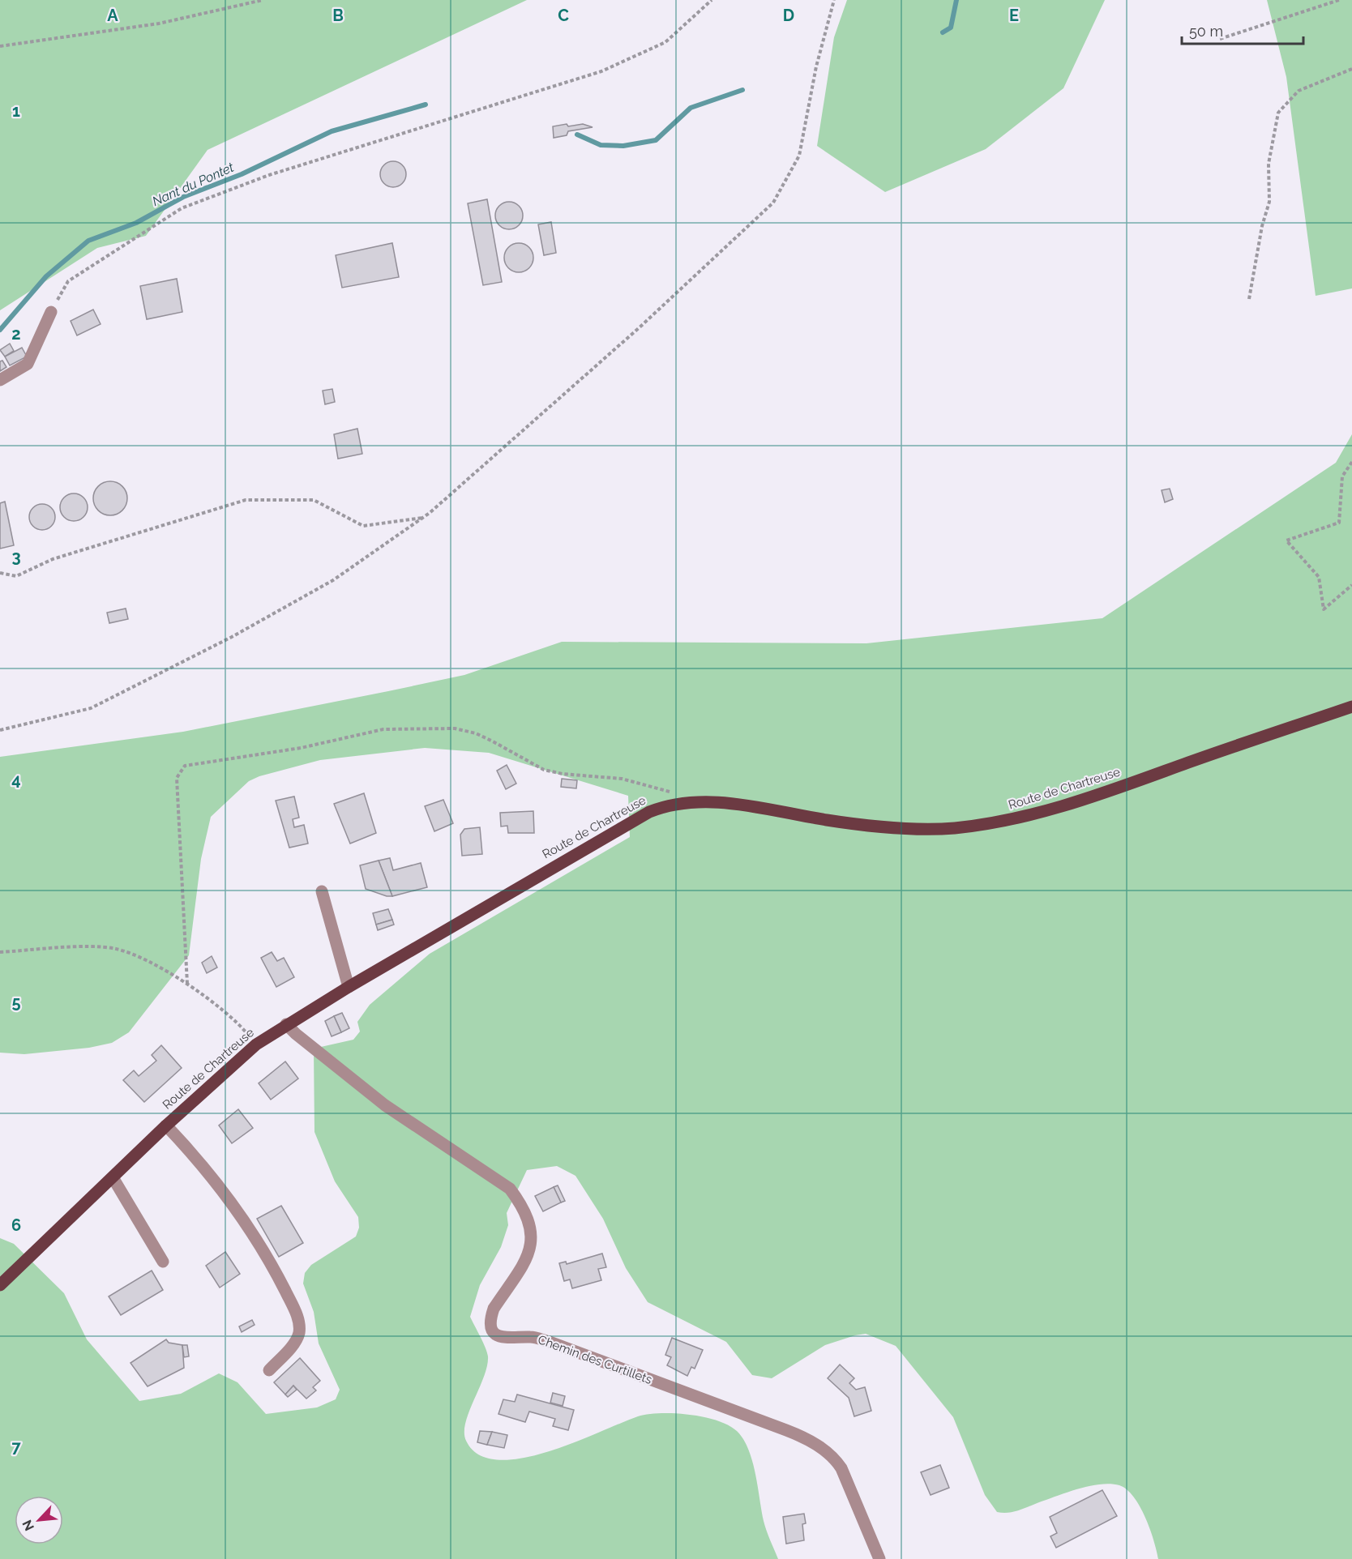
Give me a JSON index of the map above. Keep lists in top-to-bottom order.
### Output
{
  "streets": {
    "main road": ["Route de Chartreuse"],
    "street": ["Chemin des Curtillets"]
  },
  "crossings": [
    ["Route de Chartreuse", "Chemin des Curtillets"]
  ],
  "water": ["Nant du Pontet"],
  "scale_bar": "50 m",
  "north": "bottom left",
  "grid": {
    "columns": [
      "A",
      "B",
      "C",
      "D",
      "E"
    ],
    "rows": [
      "1",
      "2",
      "3",
      "4",
      "5",
      "6",
      "7"
    ]
  }
}
